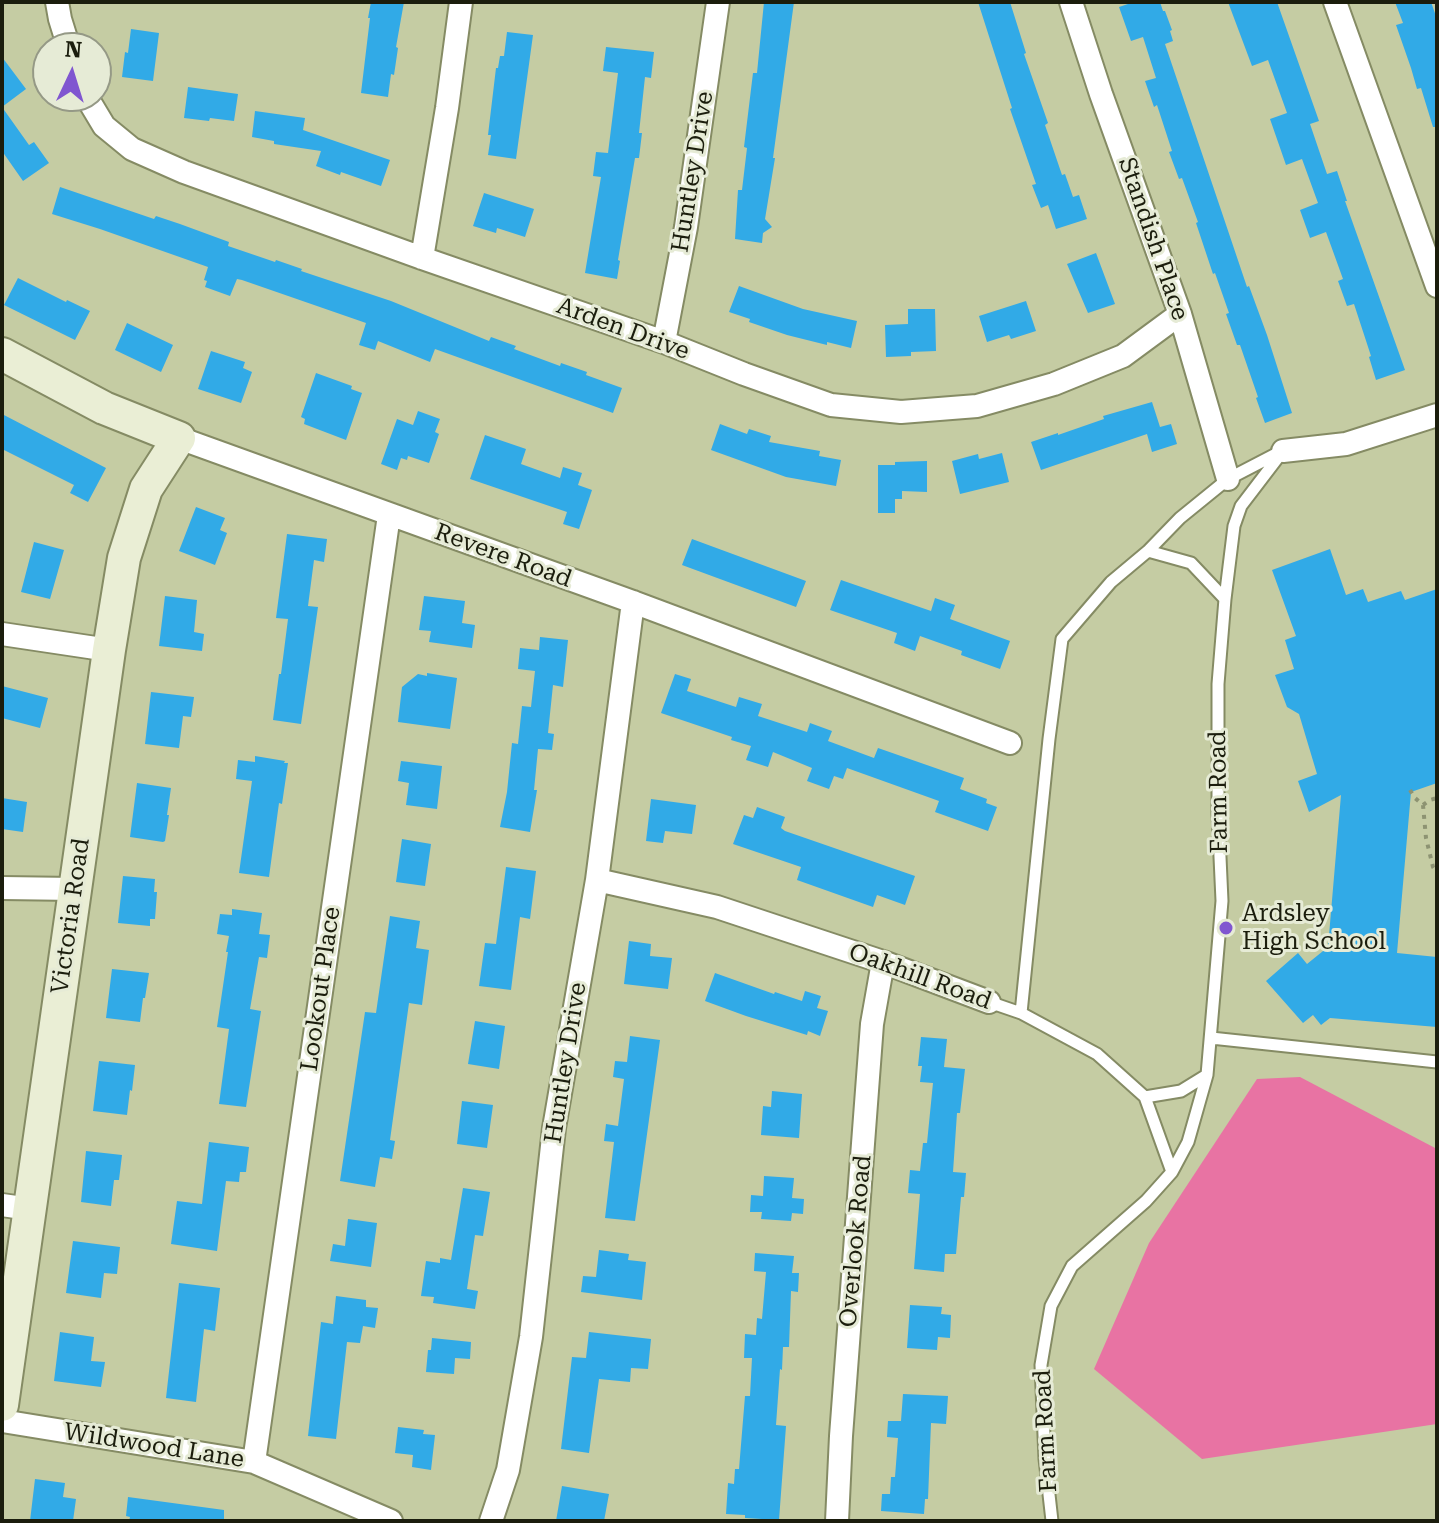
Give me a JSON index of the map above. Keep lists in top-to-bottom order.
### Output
{
  "streets": {
    "street": [
      "Huntley Drive",
      "Standish Place",
      "Arden Drive",
      "Revere Road",
      "Victoria Road",
      "Oakhill Road",
      "Lookout Place",
      "Overlook Road",
      "Wildwood Lane"
    ],
    "lane": ["Farm Road"]
  },
  "crossings": [
    ["Huntley Drive", "Arden Drive"],
    ["Huntley Drive", "Revere Road"],
    ["Huntley Drive", "Oakhill Road"],
    ["Standish Place", "Arden Drive"],
    ["Revere Road", "Victoria Road"],
    ["Revere Road", "Lookout Place"],
    ["Farm Road", "Oakhill Road"],
    ["Oakhill Road", "Overlook Road"],
    ["Lookout Place", "Wildwood Lane"]
  ],
  "places": ["Ardsley High School"],
  "north": "top"
}
